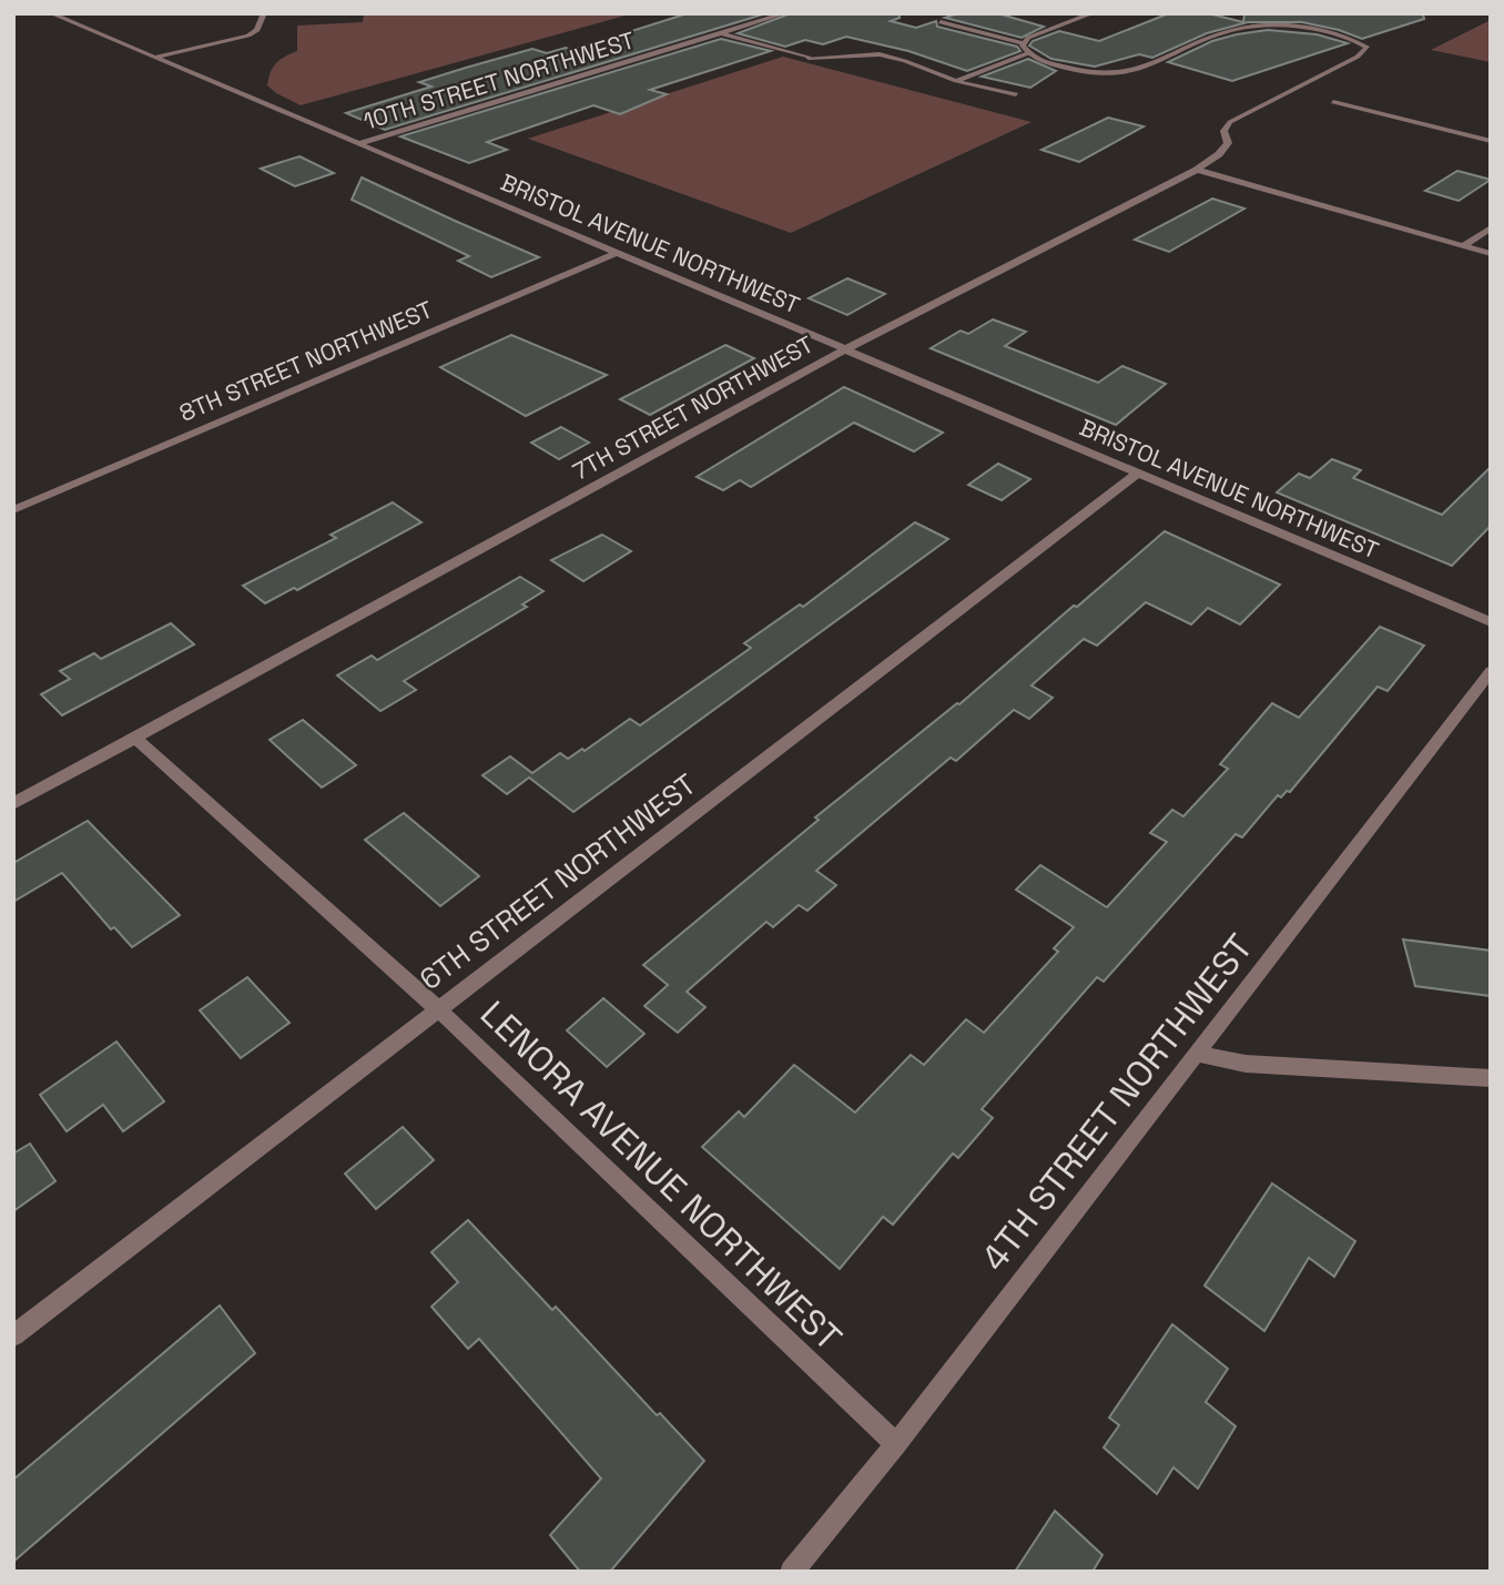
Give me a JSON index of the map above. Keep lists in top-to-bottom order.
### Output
{
  "streets": {
    "street": [
      "10TH STREET NORTHWEST",
      "BRISTOL AVENUE NORTHWEST",
      "8TH STREET NORTHWEST",
      "7TH STREET NORTHWEST",
      "6TH STREET NORTHWEST",
      "4TH STREET NORTHWEST",
      "LENORA AVENUE NORTHWEST"
    ]
  },
  "crossings": [
    ["10TH STREET NORTHWEST", "BRISTOL AVENUE NORTHWEST"],
    ["BRISTOL AVENUE NORTHWEST", "8TH STREET NORTHWEST"],
    ["BRISTOL AVENUE NORTHWEST", "7TH STREET NORTHWEST"],
    ["BRISTOL AVENUE NORTHWEST", "6TH STREET NORTHWEST"],
    ["7TH STREET NORTHWEST", "LENORA AVENUE NORTHWEST"],
    ["6TH STREET NORTHWEST", "LENORA AVENUE NORTHWEST"],
    ["4TH STREET NORTHWEST", "LENORA AVENUE NORTHWEST"]
  ]
}
